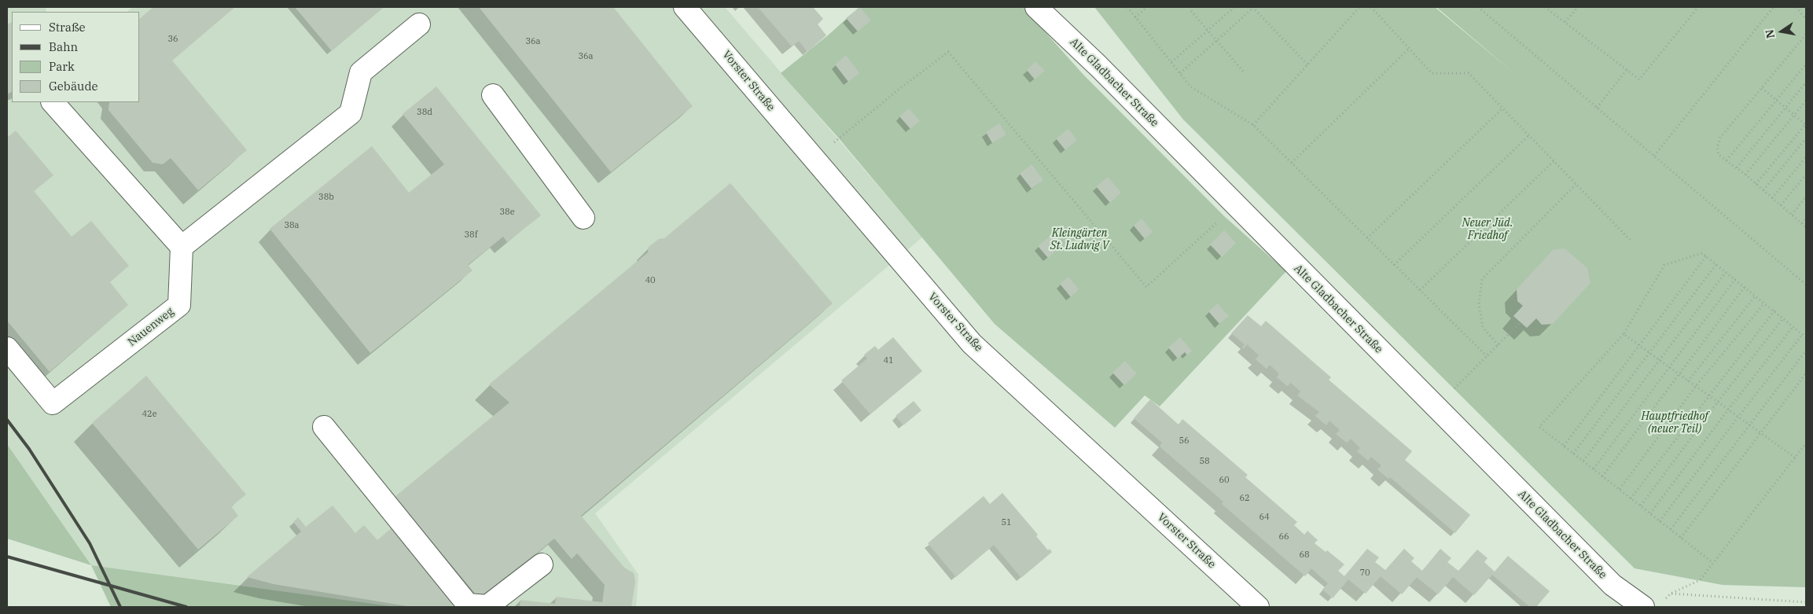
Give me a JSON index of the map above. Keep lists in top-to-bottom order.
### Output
{
  "streets": {
    "street": ["Vorster Straße", "Alte Gladbacher Straße", "Nauenweg"]
  },
  "parks": ["Neuer Jüd. Friedhof", "Kleingärten St. Ludwig V", "Hauptfriedhof (neuer Teil)"],
  "house_numbers": [
    "36",
    "36a",
    "36a",
    "38d",
    "38b",
    "38e",
    "38a",
    "38f",
    "40",
    "41",
    "42e",
    "56",
    "58",
    "60",
    "62",
    "64",
    "51",
    "66",
    "68",
    "70"
  ],
  "legend": [
    "Straße",
    "Bahn",
    "Park",
    "Gebäude"
  ],
  "north": "left"
}
